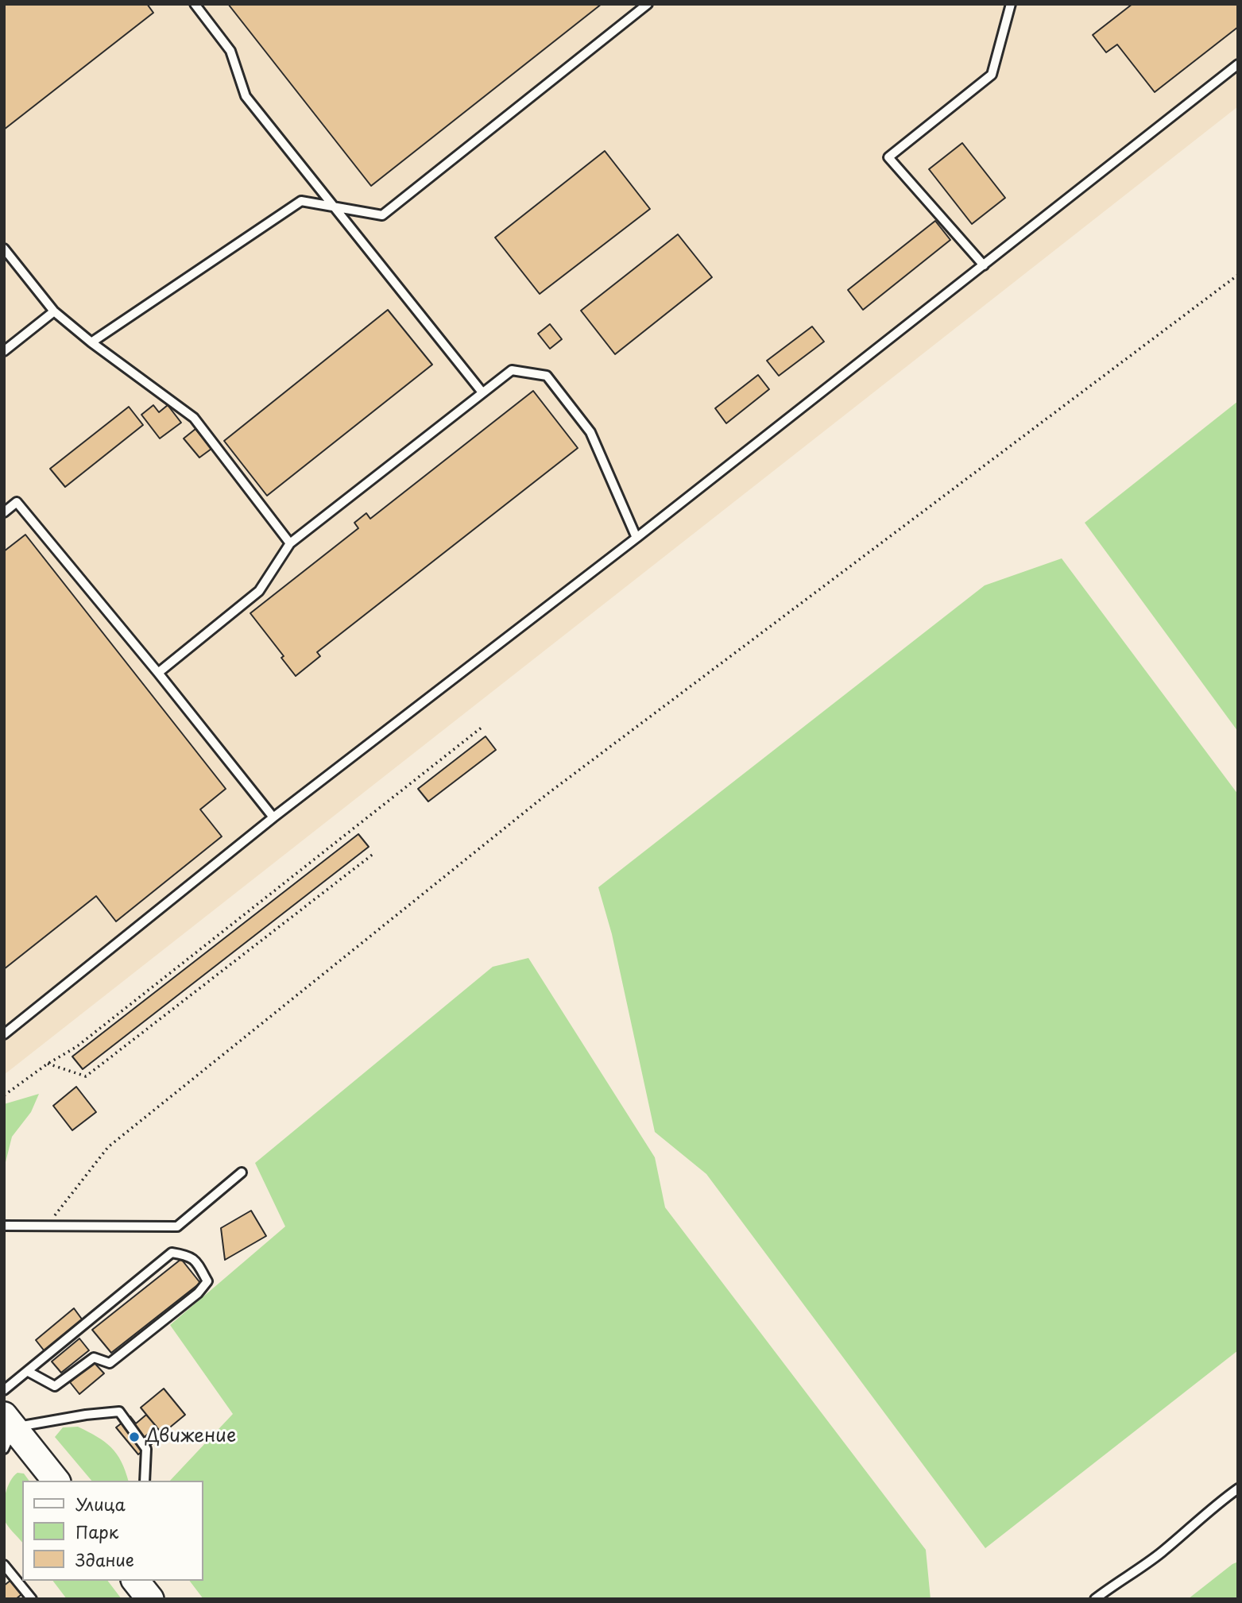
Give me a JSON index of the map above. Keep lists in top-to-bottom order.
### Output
{
  "places": ["Движение"],
  "legend": ["Улица", "Парк", "Здание"]
}
